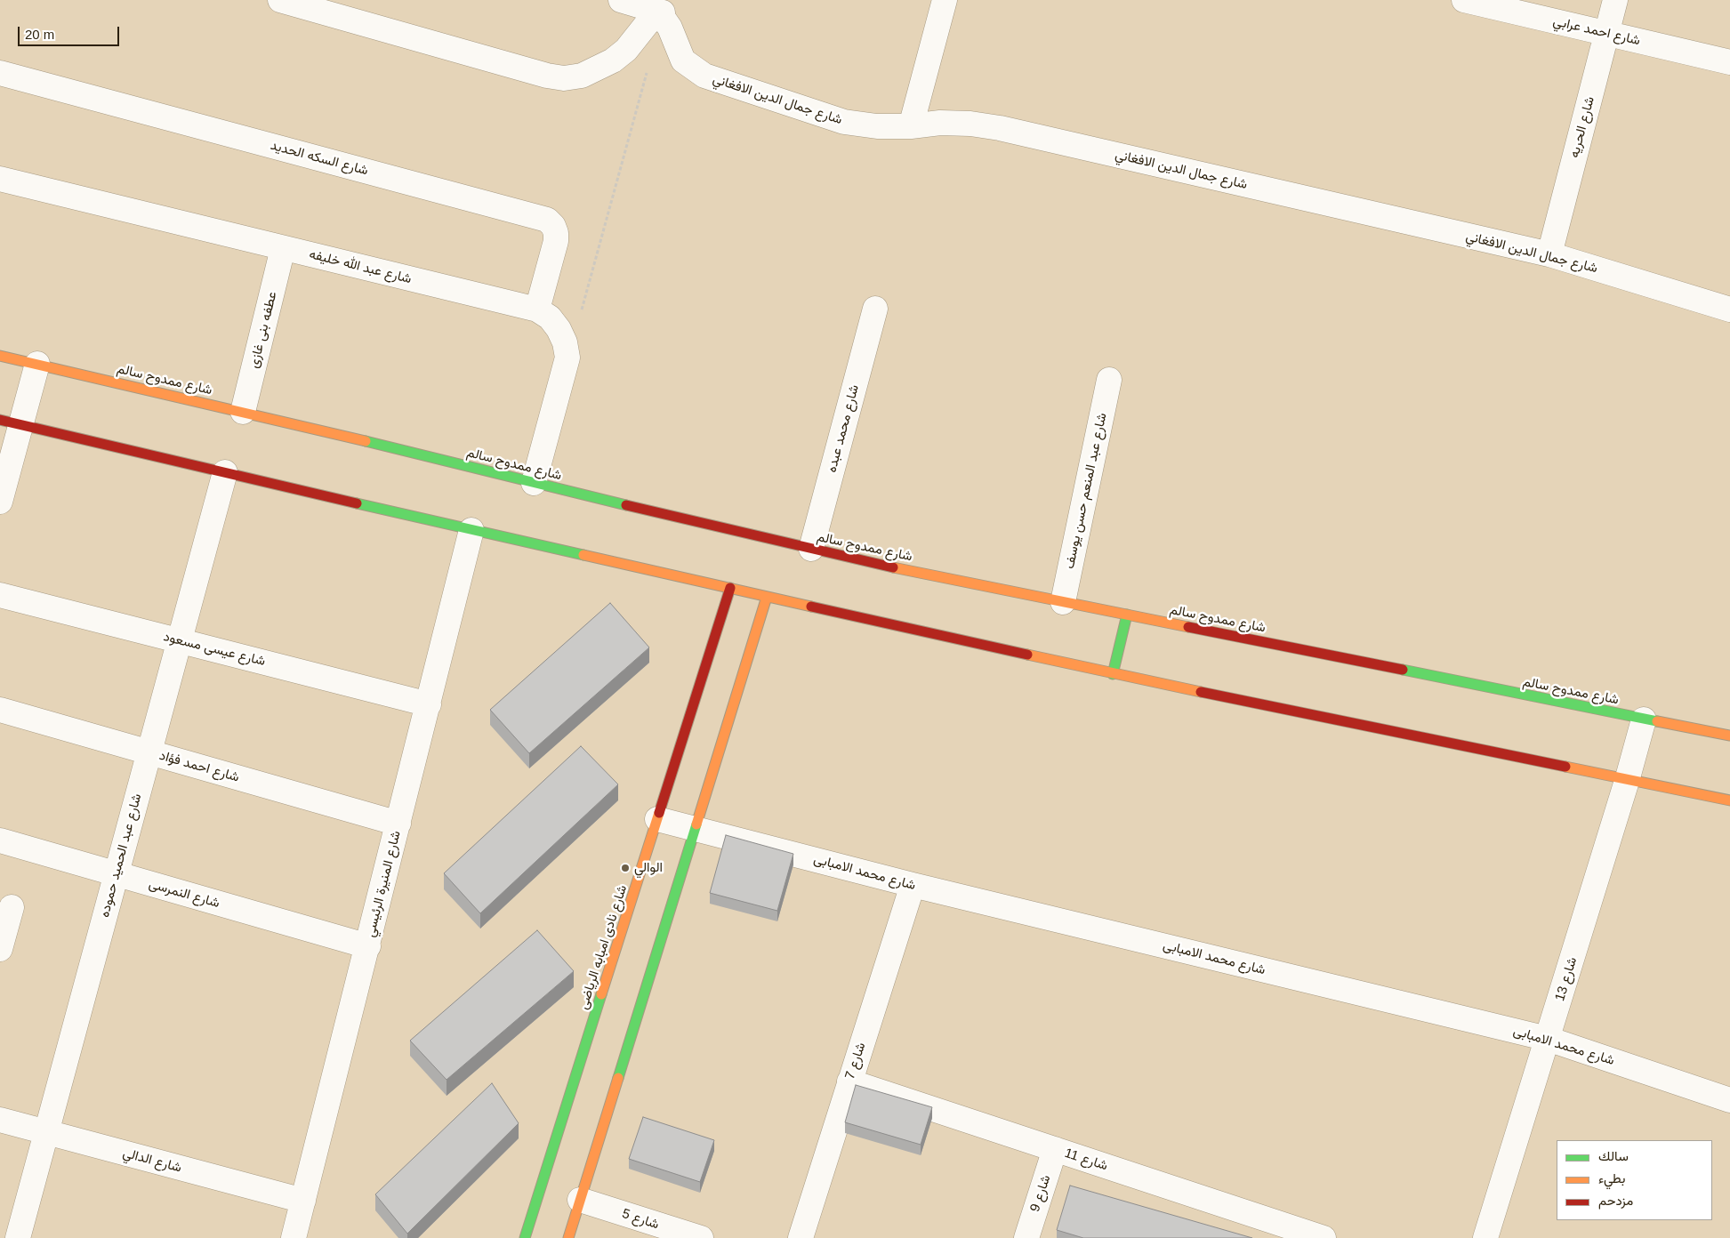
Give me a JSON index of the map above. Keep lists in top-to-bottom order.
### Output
{
  "streets": {
    "main road": ["شارع ممدوح سالم", "شارع نادى امبابه الرياضى"],
    "street": [
      "شارع احمد عرابي",
      "شارع جمال الدين الافغاني",
      "شارع الحريه",
      "شارع السكه الحديد",
      "شارع عبد الله خليفه",
      "عطفه بنى غازى",
      "شارع محمد عبده",
      "شارع عبد المنعم حسن يوسف",
      "شارع عيسى مسعود",
      "شارع احمد فؤاد",
      "شارع عبد الحميد حموده",
      "شارع محمد الامبابى",
      "شارع المنيرة الرئيسي",
      "شارع النمرسى",
      "شارع 13",
      "شارع 7",
      "شارع 11",
      "شارع الدالي",
      "شارع 9",
      "شارع 5"
    ]
  },
  "crossings": [
    ["شارع احمد عرابي", "شارع الحريه"],
    ["شارع جمال الدين الافغاني", "شارع الحريه"],
    ["شارع السكه الحديد", "شارع عبد الله خليفه"],
    ["شارع عبد الله خليفه", "عطفه بنى غازى"],
    ["شارع عبد الله خليفه", "شارع ممدوح سالم"],
    ["عطفه بنى غازى", "شارع ممدوح سالم"],
    ["شارع ممدوح سالم", "شارع محمد عبده"],
    ["شارع ممدوح سالم", "شارع عبد المنعم حسن يوسف"],
    ["شارع ممدوح سالم", "شارع 13"],
    ["شارع عيسى مسعود", "شارع عبد الحميد حموده"],
    ["شارع عيسى مسعود", "شارع المنيرة الرئيسي"],
    ["شارع احمد فؤاد", "شارع عبد الحميد حموده"],
    ["شارع احمد فؤاد", "شارع المنيرة الرئيسي"],
    ["شارع عبد الحميد حموده", "شارع النمرسى"],
    ["شارع عبد الحميد حموده", "شارع الدالي"],
    ["شارع محمد الامبابى", "شارع نادى امبابه الرياضى"],
    ["شارع محمد الامبابى", "شارع 13"],
    ["شارع محمد الامبابى", "شارع 7"],
    ["شارع المنيرة الرئيسي", "شارع النمرسى"],
    ["شارع المنيرة الرئيسي", "شارع الدالي"],
    ["شارع 7", "شارع 11"],
    ["شارع 11", "شارع 9"]
  ],
  "places": ["الوالي"],
  "legend": ["سالك", "بطيء", "مزدحم"],
  "scale_bar": "20 m"
}
